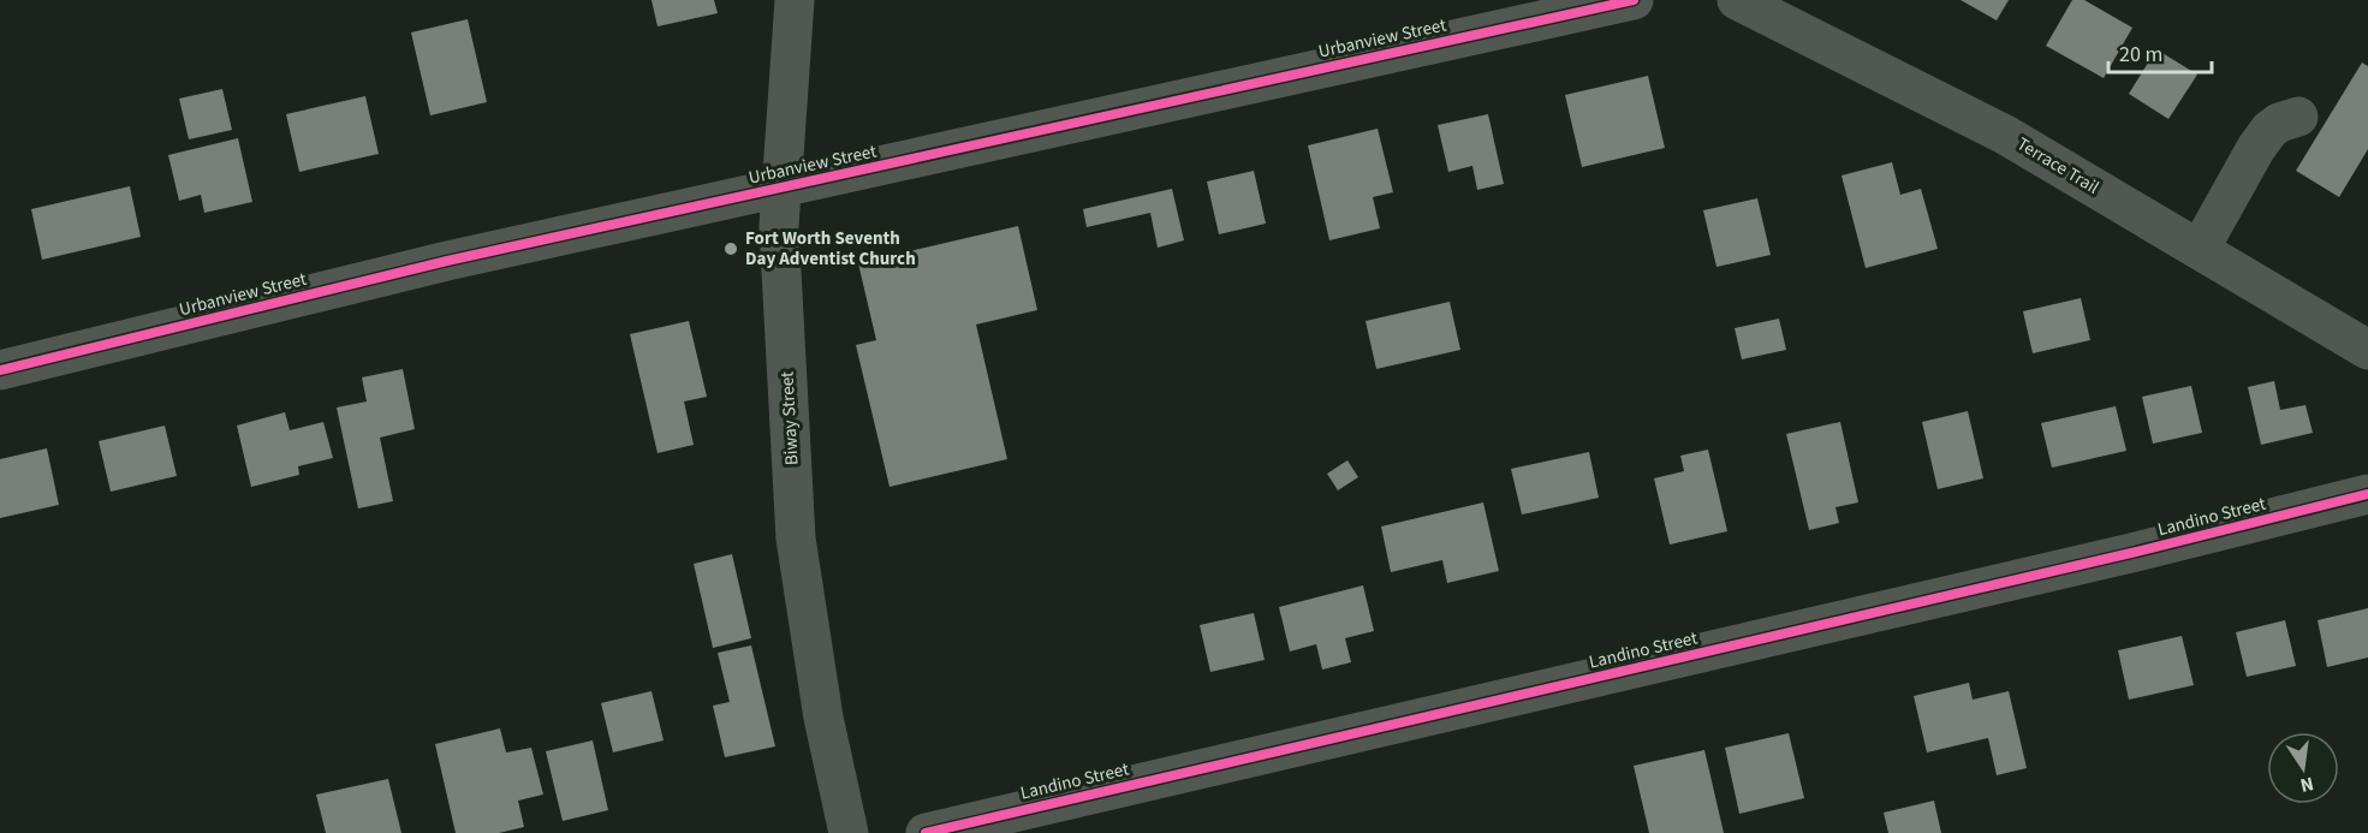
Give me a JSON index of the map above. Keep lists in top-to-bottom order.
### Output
{
  "streets": {
    "street": [
      "Urbanview Street",
      "Terrace Trail",
      "Biway Street",
      "Landino Street"
    ]
  },
  "crossings": [
    ["Urbanview Street", "Biway Street"]
  ],
  "places": ["Fort Worth Seventh Day Adventist Church"],
  "scale_bar": "20 m",
  "north": "bottom"
}
